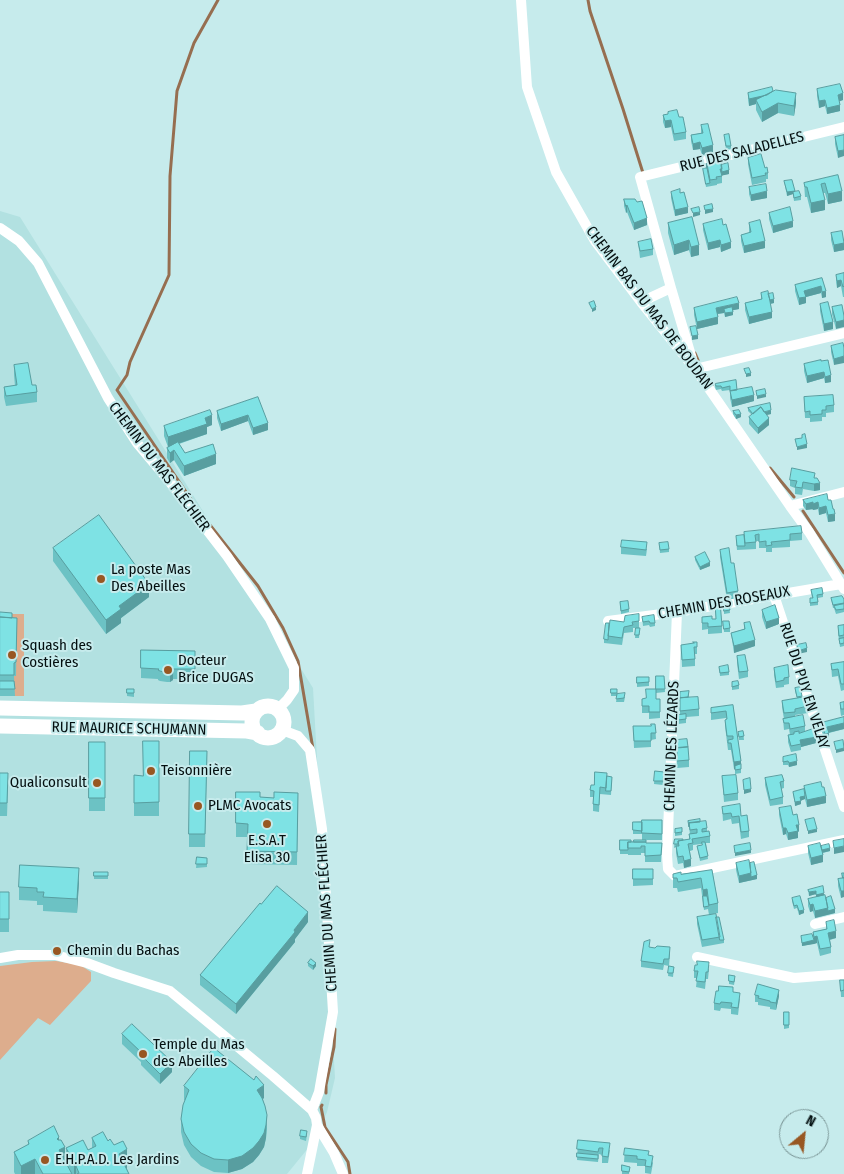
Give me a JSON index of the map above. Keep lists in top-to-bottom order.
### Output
{
  "streets": {
    "main road": ["RUE MAURICE SCHUMANN"],
    "street": [
      "RUE DES SALADELLES",
      "CHEMIN BAS DU MAS DE BOUDAN",
      "CHEMIN DU MAS FLÉCHIER",
      "CHEMIN DES ROSEAUX",
      "RUE DU PUY EN VELAY",
      "CHEMIN DES LÉZARDS"
    ]
  },
  "crossings": [
    ["CHEMIN BAS DU MAS DE BOUDAN", "CHEMIN DES ROSEAUX"],
    ["CHEMIN DU MAS FLÉCHIER", "RUE MAURICE SCHUMANN"],
    ["CHEMIN DES ROSEAUX", "RUE DU PUY EN VELAY"],
    ["CHEMIN DES ROSEAUX", "CHEMIN DES LÉZARDS"]
  ],
  "places": [
    "La poste Mas Des Abeilles",
    "Squash des Costières",
    "Docteur Brice DUGAS",
    "Teisonnière",
    "Qualiconsult",
    "PLMC Avocats",
    "E.S.A.T Elisa 30",
    "Chemin du Bachas",
    "Temple du Mas des Abeilles",
    "E.H.P.A.D. Les Jardins"
  ],
  "north": "top right"
}
